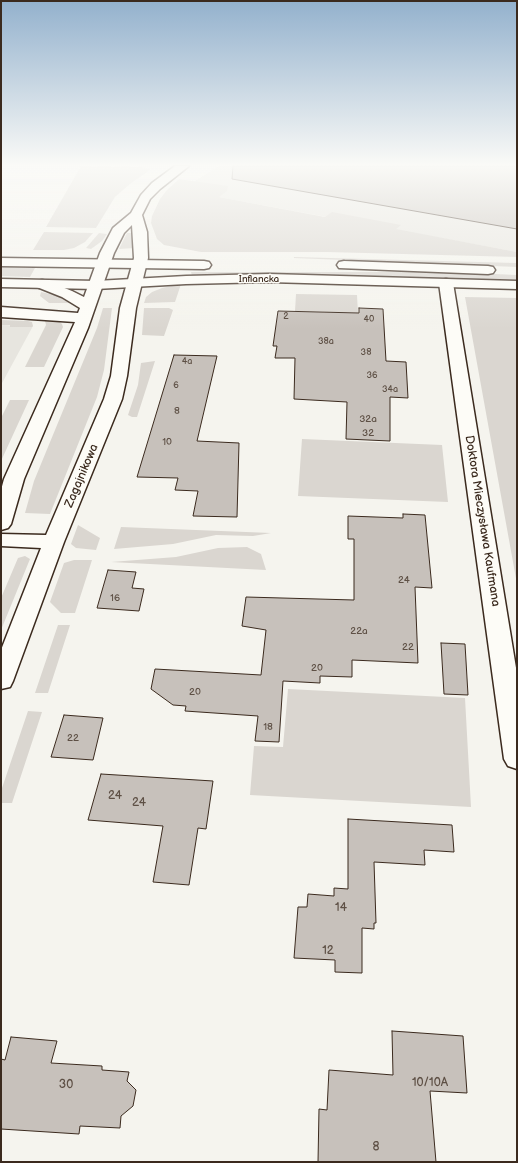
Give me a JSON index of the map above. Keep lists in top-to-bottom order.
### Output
{
  "streets": {
    "street": ["Inflancka", "Zagajnikowa", "Doktora Mieczysława Kaufmana"]
  },
  "crossings": [
    ["Inflancka", "Zagajnikowa"],
    ["Inflancka", "Doktora Mieczysława Kaufmana"]
  ],
  "house_numbers": [
    "2",
    "40",
    "38a",
    "38",
    "4a",
    "36",
    "6",
    "34a",
    "8",
    "32a",
    "32",
    "10",
    "24",
    "16",
    "22a",
    "22",
    "20",
    "20",
    "18",
    "22",
    "24",
    "24",
    "14",
    "12",
    "10/10A",
    "30",
    "8"
  ]
}
